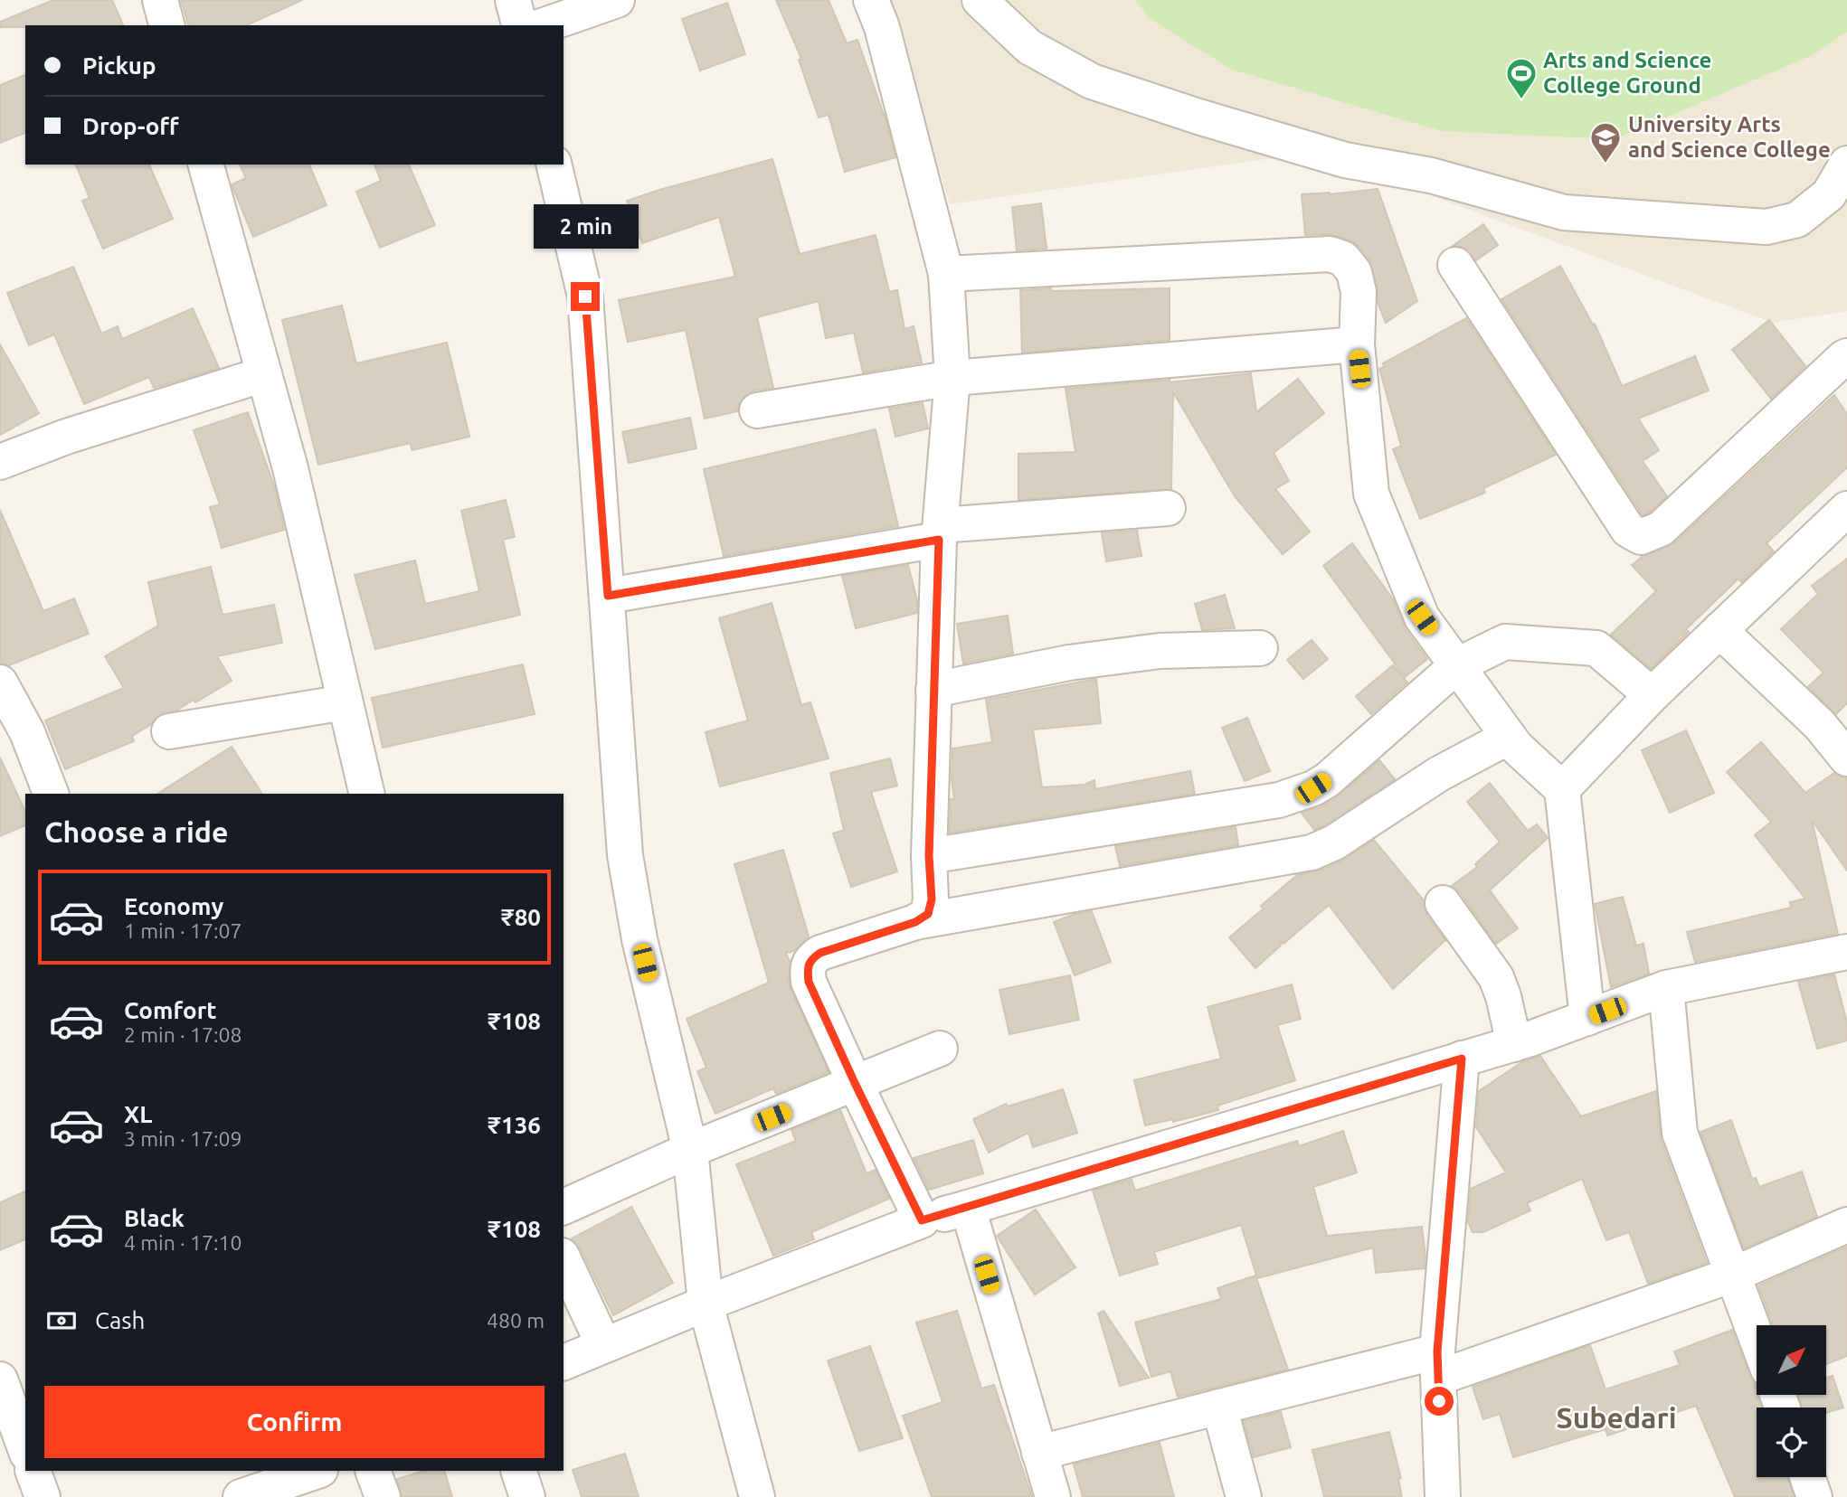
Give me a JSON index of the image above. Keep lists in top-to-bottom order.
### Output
{
  "districts": ["Subedari"],
  "places": {
    "sports": ["Arts and Science College Ground"],
    "school or university": ["University Arts and Science College"]
  },
  "north": "top right",
  "page": {
    "banner": ["Pickup", "Drop-off"],
    "bubble": "2 min",
    "heading": "Choose a ride",
    "list": [
      {
        "name": "Economy",
        "note": "1 min · 17:07",
        "value": "₹80"
      },
      {
        "name": "Comfort",
        "note": "2 min · 17:08",
        "value": "₹108"
      },
      {
        "name": "XL",
        "note": "3 min · 17:09",
        "value": "₹136"
      },
      {
        "name": "Black",
        "note": "4 min · 17:10",
        "value": "₹108"
      }
    ],
    "pay": ["Cash", "480 m"],
    "buttons": "Confirm"
  }
}
